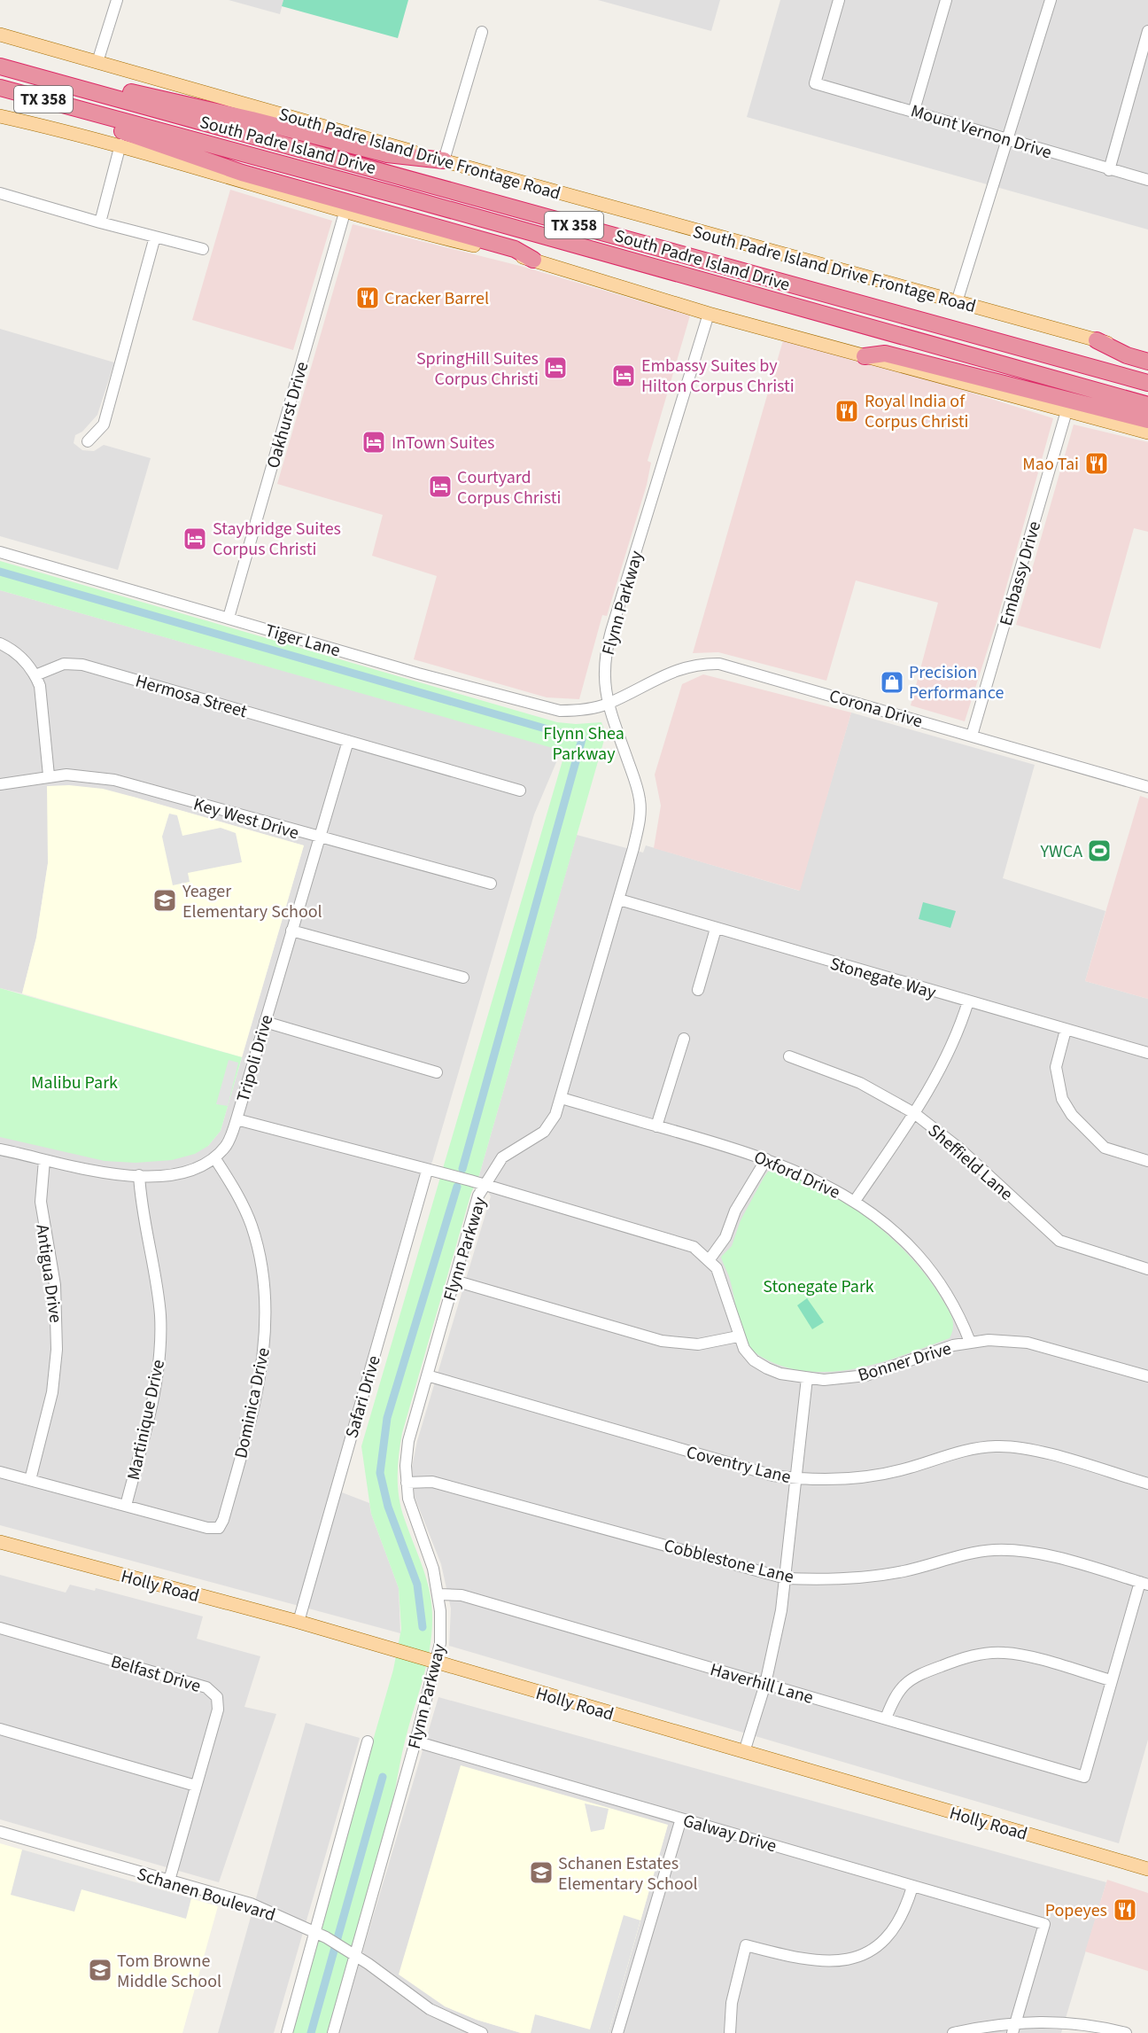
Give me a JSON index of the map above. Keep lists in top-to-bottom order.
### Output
{
  "streets": {
    "highway": ["TX 358", "South Padre Island Drive"],
    "main road": ["South Padre Island Drive Frontage Road", "Holly Road"],
    "street": [
      "Mount Vernon Drive",
      "Oakhurst Drive",
      "Embassy Drive",
      "Flynn Parkway",
      "Tiger Lane",
      "Hermosa Street",
      "Corona Drive",
      "Key West Drive",
      "Stonegate Way",
      "Tripoli Drive",
      "Sheffield Lane",
      "Oxford Drive",
      "Antigua Drive",
      "Bonner Drive",
      "Safari Drive",
      "Dominica Drive",
      "Martinique Drive",
      "Coventry Lane",
      "Cobblestone Lane",
      "Belfast Drive",
      "Haverhill Lane",
      "Galway Drive",
      "Schanen Boulevard"
    ]
  },
  "crossings": [
    ["Oakhurst Drive", "Tiger Lane"],
    ["Embassy Drive", "Corona Drive"],
    ["Flynn Parkway", "Tiger Lane"],
    ["Flynn Parkway", "Corona Drive"],
    ["Flynn Parkway", "Stonegate Way"],
    ["Flynn Parkway", "Oxford Drive"],
    ["Flynn Parkway", "Bonner Drive"],
    ["Flynn Parkway", "Coventry Lane"],
    ["Flynn Parkway", "Cobblestone Lane"],
    ["Flynn Parkway", "Holly Road"],
    ["Flynn Parkway", "Haverhill Lane"],
    ["Flynn Parkway", "Galway Drive"],
    ["Flynn Parkway", "Schanen Boulevard"],
    ["Tiger Lane", "Corona Drive"],
    ["Hermosa Street", "Tripoli Drive"],
    ["Key West Drive", "Tripoli Drive"],
    ["Tripoli Drive", "Antigua Drive"],
    ["Tripoli Drive", "Bonner Drive"],
    ["Tripoli Drive", "Dominica Drive"],
    ["Tripoli Drive", "Martinique Drive"],
    ["Oxford Drive", "Bonner Drive"],
    ["Bonner Drive", "Safari Drive"],
    ["Safari Drive", "Holly Road"],
    ["Dominica Drive", "Martinique Drive"],
    ["Belfast Drive", "Schanen Boulevard"]
  ],
  "parks": ["Flynn Shea Parkway", "Malibu Park", "Stonegate Park"],
  "places": {
    "restaurant": [
      "Cracker Barrel",
      "Royal India of Corpus Christi",
      "Mao Tai",
      "Popeyes"
    ],
    "hotel": [
      "SpringHill Suites Corpus Christi",
      "Embassy Suites by Hilton Corpus Christi",
      "InTown Suites",
      "Courtyard Corpus Christi",
      "Staybridge Suites Corpus Christi"
    ],
    "shop": ["Precision Performance"],
    "sports": ["YWCA"],
    "school or university": ["Yeager Elementary School", "Schanen Estates Elementary School", "Tom Browne Middle School"]
  }
}
